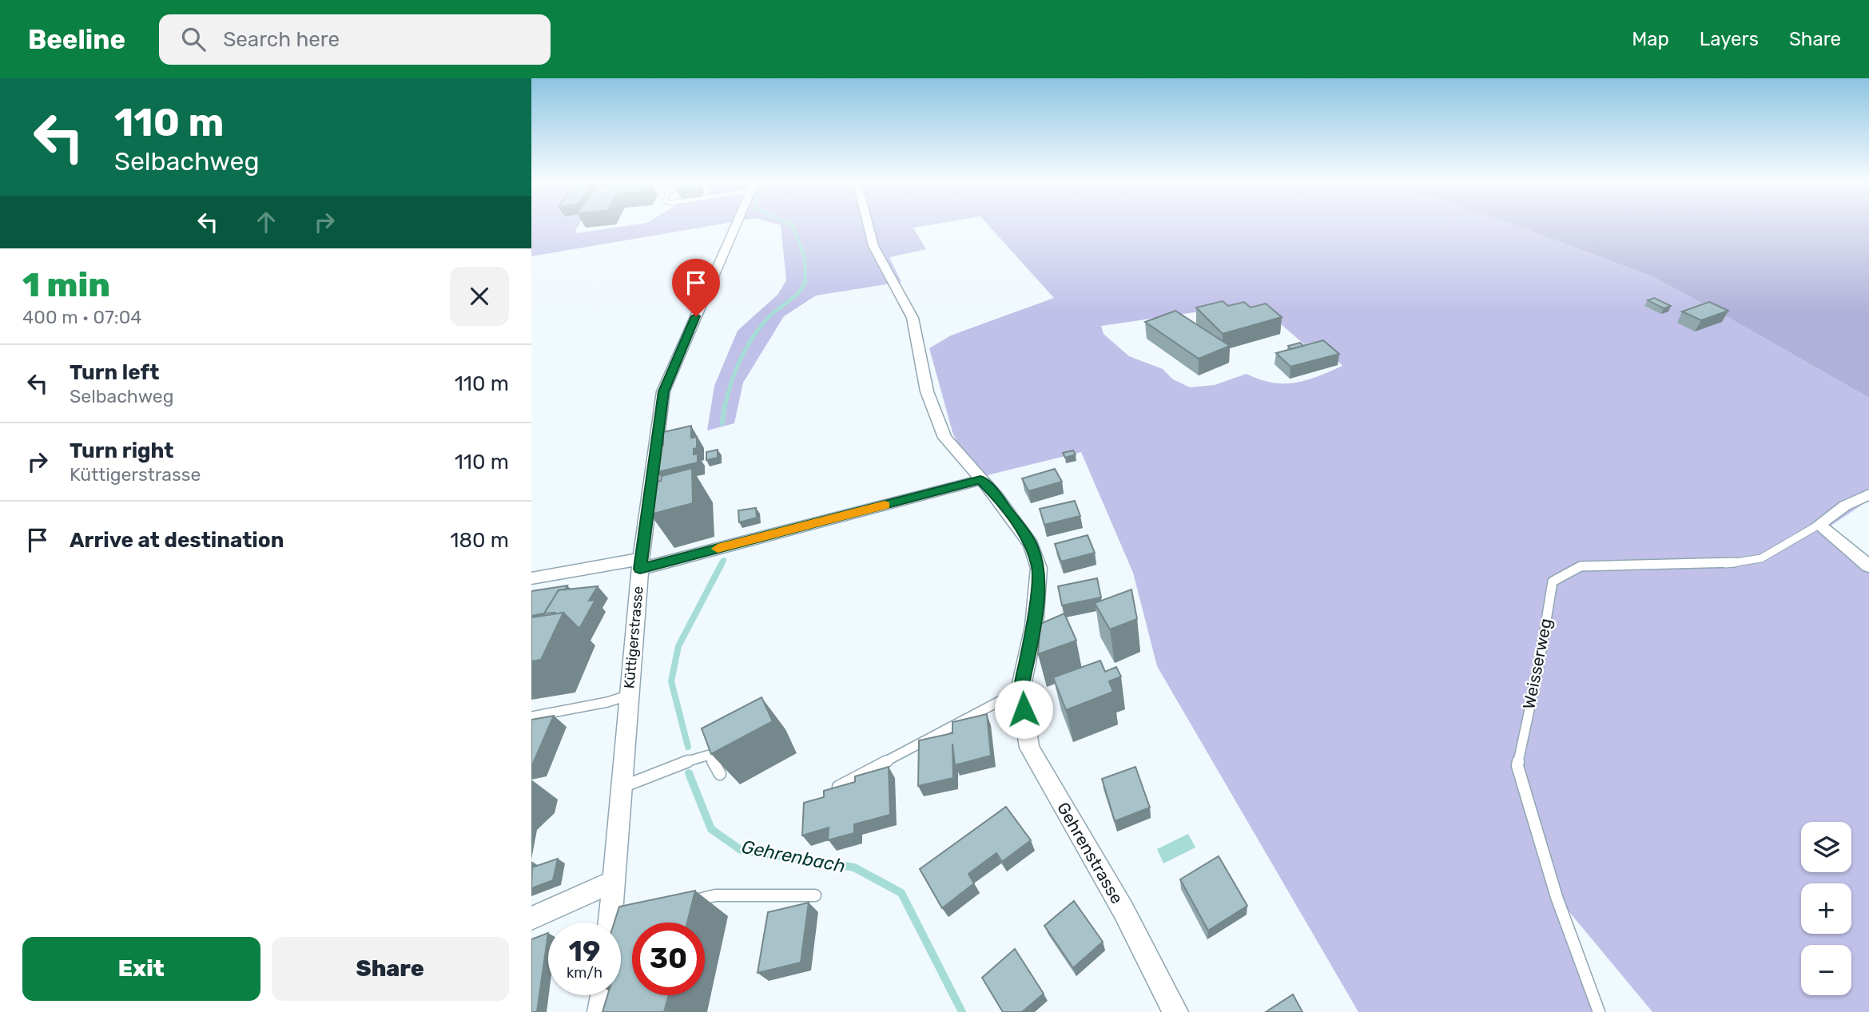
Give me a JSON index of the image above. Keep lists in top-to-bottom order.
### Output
{
  "streets": {
    "street": ["Küttigerstrasse", "Gehrenstrasse"],
    "lane": ["Weisserweg"]
  },
  "water": ["Gehrenbach"],
  "page": {
    "header": "Beeline",
    "search": "Search here",
    "nav": ["Map", "Layers", "Share"],
    "turn": ["110 m", "Selbachweg"],
    "heading": ["1 min", "400 m · 07:04"],
    "list": [
      {
        "name": "Turn left",
        "note": "Selbachweg",
        "value": "110 m"
      },
      {
        "name": "Turn right",
        "note": "Küttigerstrasse",
        "value": "110 m"
      },
      {
        "name": "Arrive at destination",
        "value": "180 m"
      }
    ],
    "map_buttons": ["+", "−"],
    "speed": "19 km/h",
    "limit": "30",
    "buttons": ["Exit", "Share"]
  }
}
